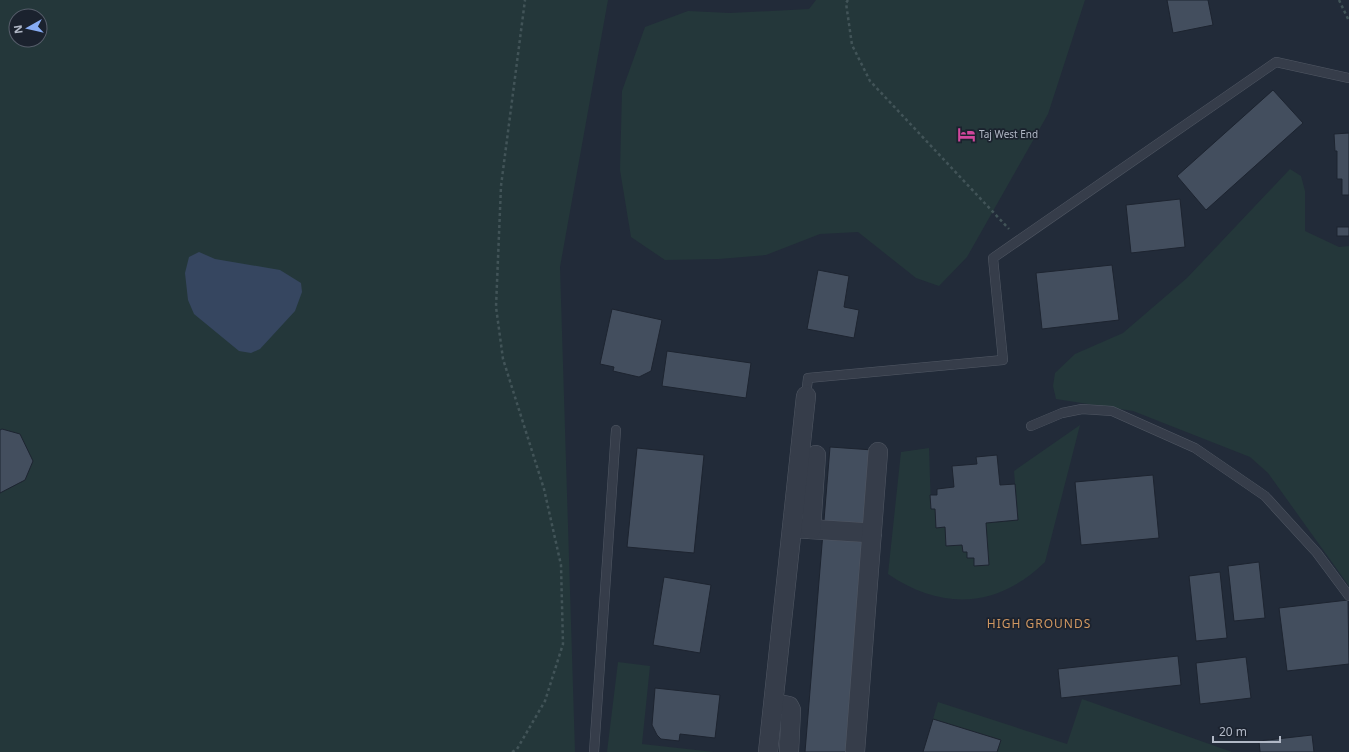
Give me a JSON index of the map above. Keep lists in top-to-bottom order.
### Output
{
  "districts": ["HIGH GROUNDS"],
  "places": {
    "hotel": ["Taj West End"]
  },
  "scale_bar": "20 m",
  "north": "left"
}
